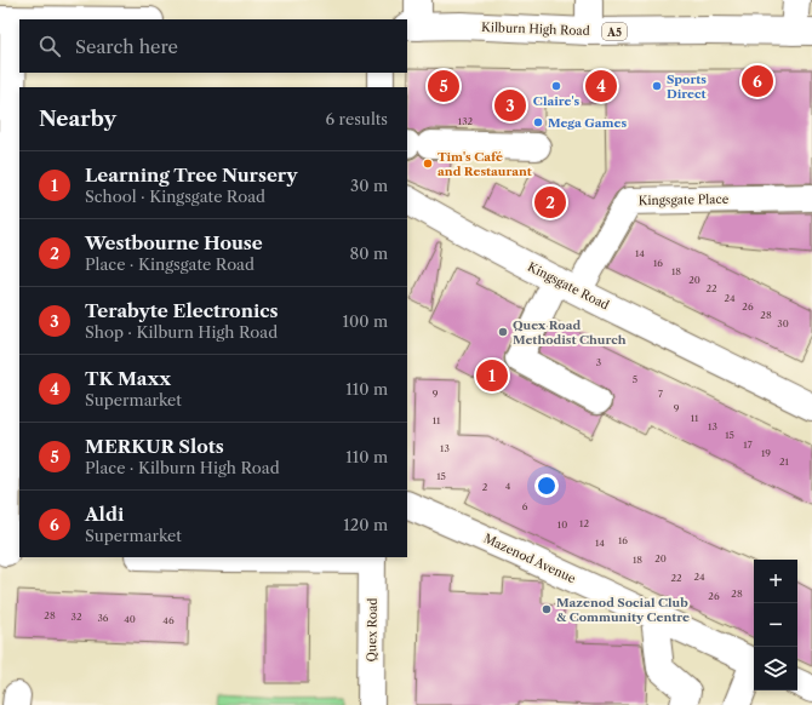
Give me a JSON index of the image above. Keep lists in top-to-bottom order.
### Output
{
  "streets": {
    "street": [
      "Kilburn High Road",
      "A5",
      "Kingsgate Place",
      "Kingsgate Road",
      "Mazenod Avenue",
      "Quex Road"
    ]
  },
  "crossings": [
    ["Kingsgate Place", "Kingsgate Road"]
  ],
  "places": [
    "Claire's",
    "Sports Direct",
    "Mega Games",
    "Tim's Café and Restaurant",
    "Quex Road Methodist Church",
    "Mazenod Social Club & Community Centre"
  ],
  "house_numbers": [
    "132",
    "14",
    "16",
    "18",
    "20",
    "22",
    "24",
    "26",
    "28",
    "30",
    "3",
    "5",
    "9",
    "7",
    "9",
    "11",
    "11",
    "13",
    "15",
    "17",
    "13",
    "19",
    "21",
    "15",
    "4",
    "2",
    "6",
    "12",
    "10",
    "16",
    "14",
    "20",
    "18",
    "24",
    "22",
    "28",
    "26",
    "28",
    "32",
    "36",
    "40",
    "46"
  ],
  "page": {
    "search": "Search here",
    "pins": [
      "6",
      "4",
      "5",
      "3",
      "2",
      "1"
    ],
    "heading": ["Nearby", "6 results"],
    "list": [
      {
        "mark": "1",
        "name": "Learning Tree Nursery",
        "note": "School · Kingsgate Road",
        "value": "30 m"
      },
      {
        "mark": "2",
        "name": "Westbourne House",
        "note": "Place · Kingsgate Road",
        "value": "80 m"
      },
      {
        "mark": "3",
        "name": "Terabyte Electronics",
        "note": "Shop · Kilburn High Road",
        "value": "100 m"
      },
      {
        "mark": "4",
        "name": "TK Maxx",
        "note": "Supermarket",
        "value": "110 m"
      },
      {
        "mark": "5",
        "name": "MERKUR Slots",
        "note": "Place · Kilburn High Road",
        "value": "110 m"
      },
      {
        "mark": "6",
        "name": "Aldi",
        "note": "Supermarket",
        "value": "120 m"
      }
    ],
    "map_buttons": ["+", "−"]
  }
}
